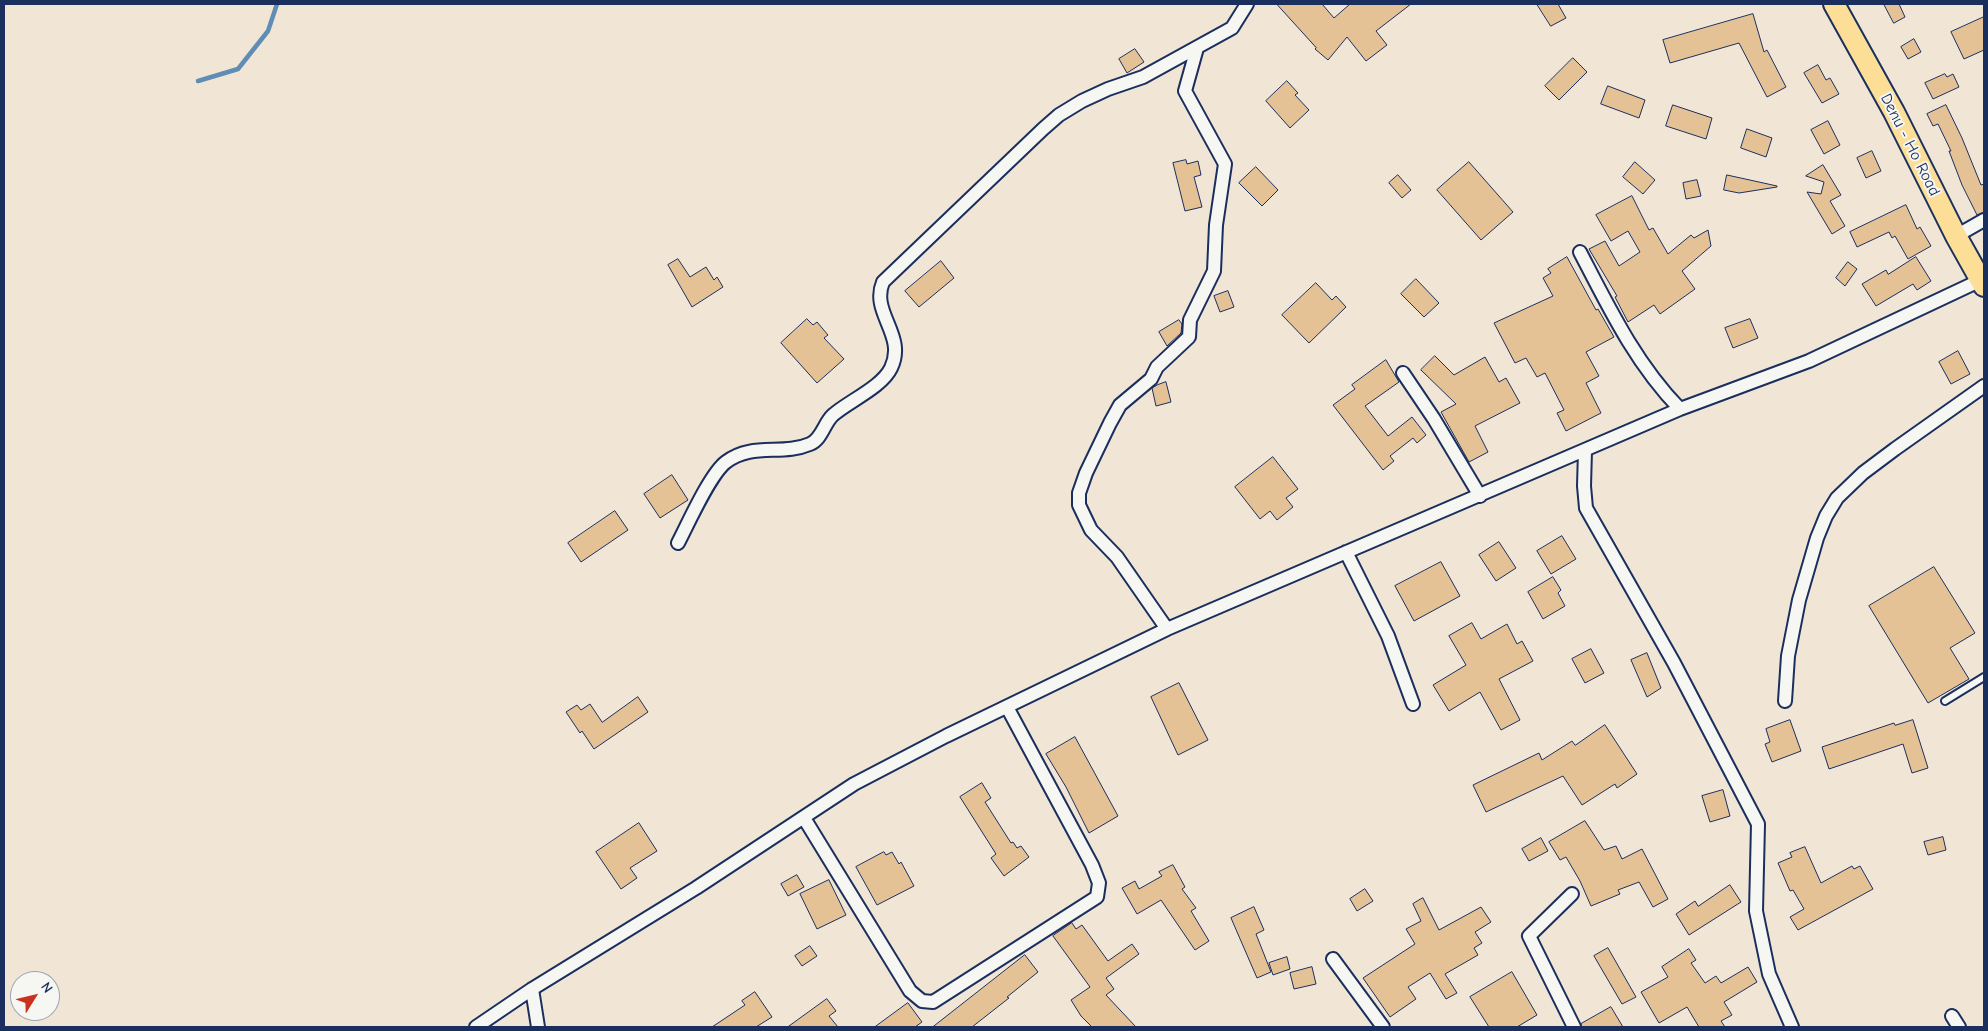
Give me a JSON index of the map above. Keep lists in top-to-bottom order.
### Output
{
  "streets": {
    "main road": ["Denu - Ho Road"]
  },
  "north": "top right"
}
